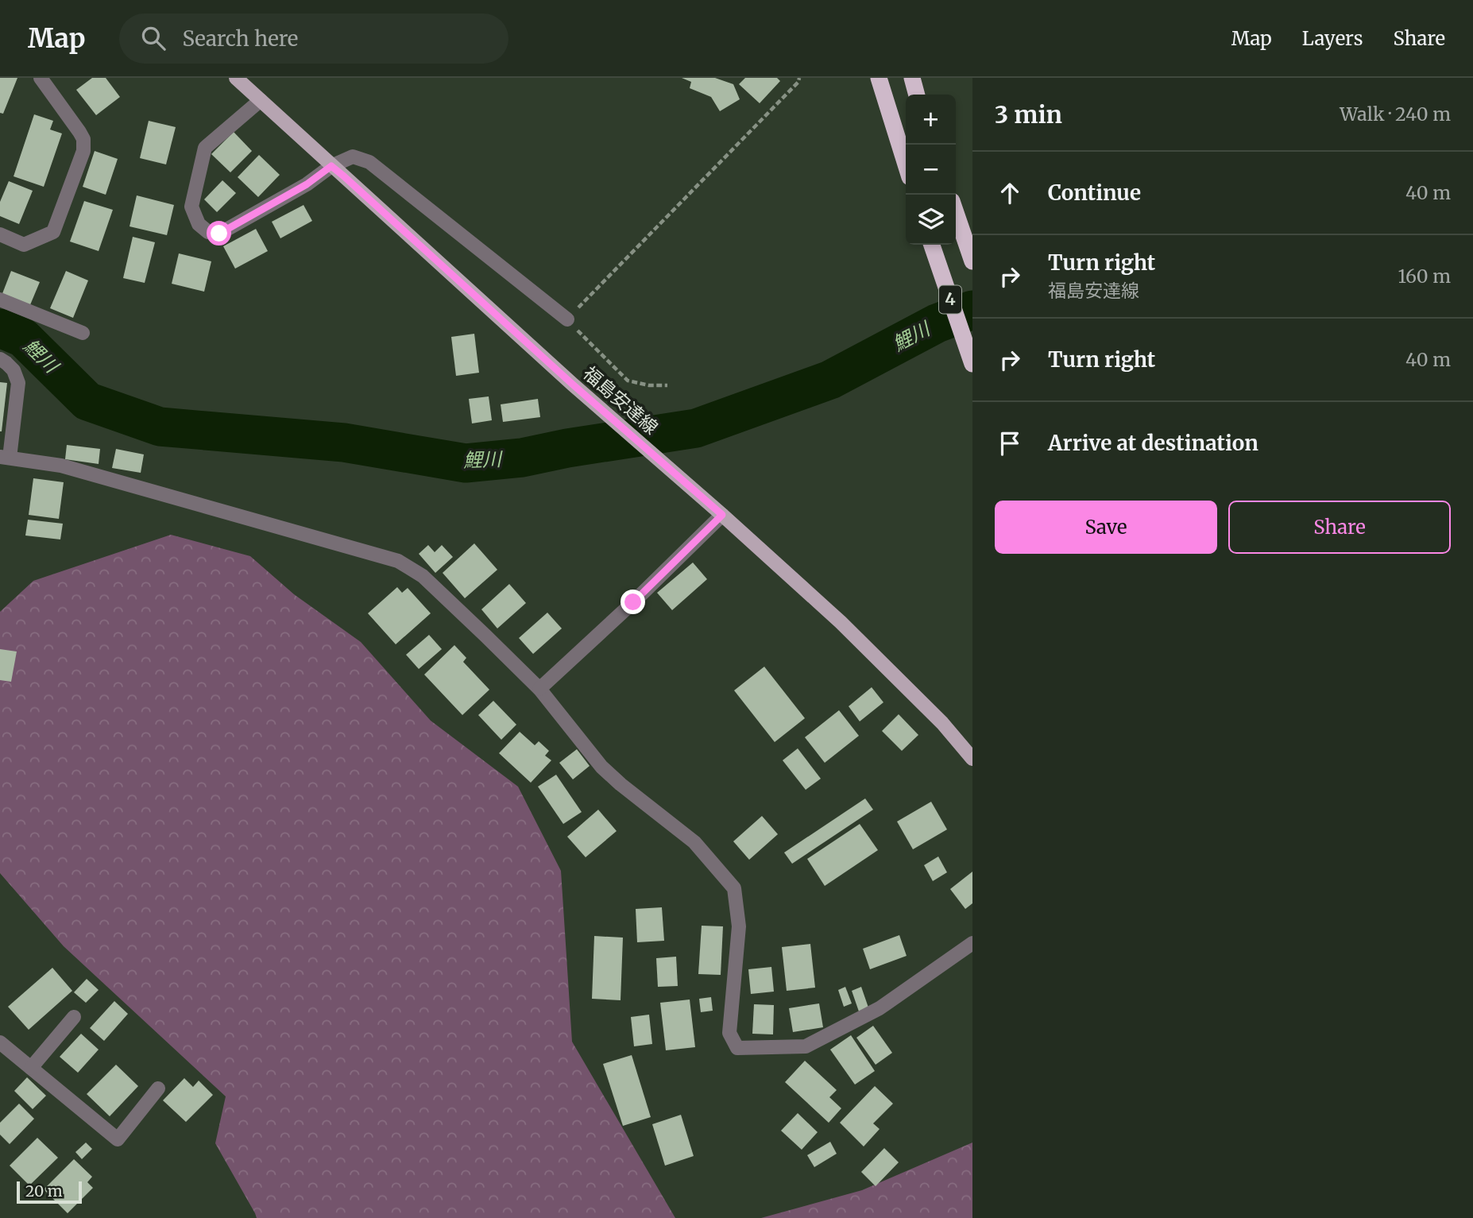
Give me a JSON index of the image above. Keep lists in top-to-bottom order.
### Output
{
  "streets": {
    "highway": ["4"],
    "main road": ["福島安達線"]
  },
  "water": ["鯉川"],
  "scale_bar": "20 m",
  "page": {
    "header": "Map",
    "search": "Search here",
    "nav": ["Map", "Layers", "Share"],
    "heading": ["3 min", "Walk · 240 m"],
    "map_buttons": ["+", "−"],
    "list": [
      ["Continue", "40 m"],
      ["Turn right", "福島安達線", "160 m"],
      ["Turn right", "40 m"],
      "Arrive at destination"
    ],
    "buttons": ["Save", "Share"],
    "scale": "20 m"
  }
}
